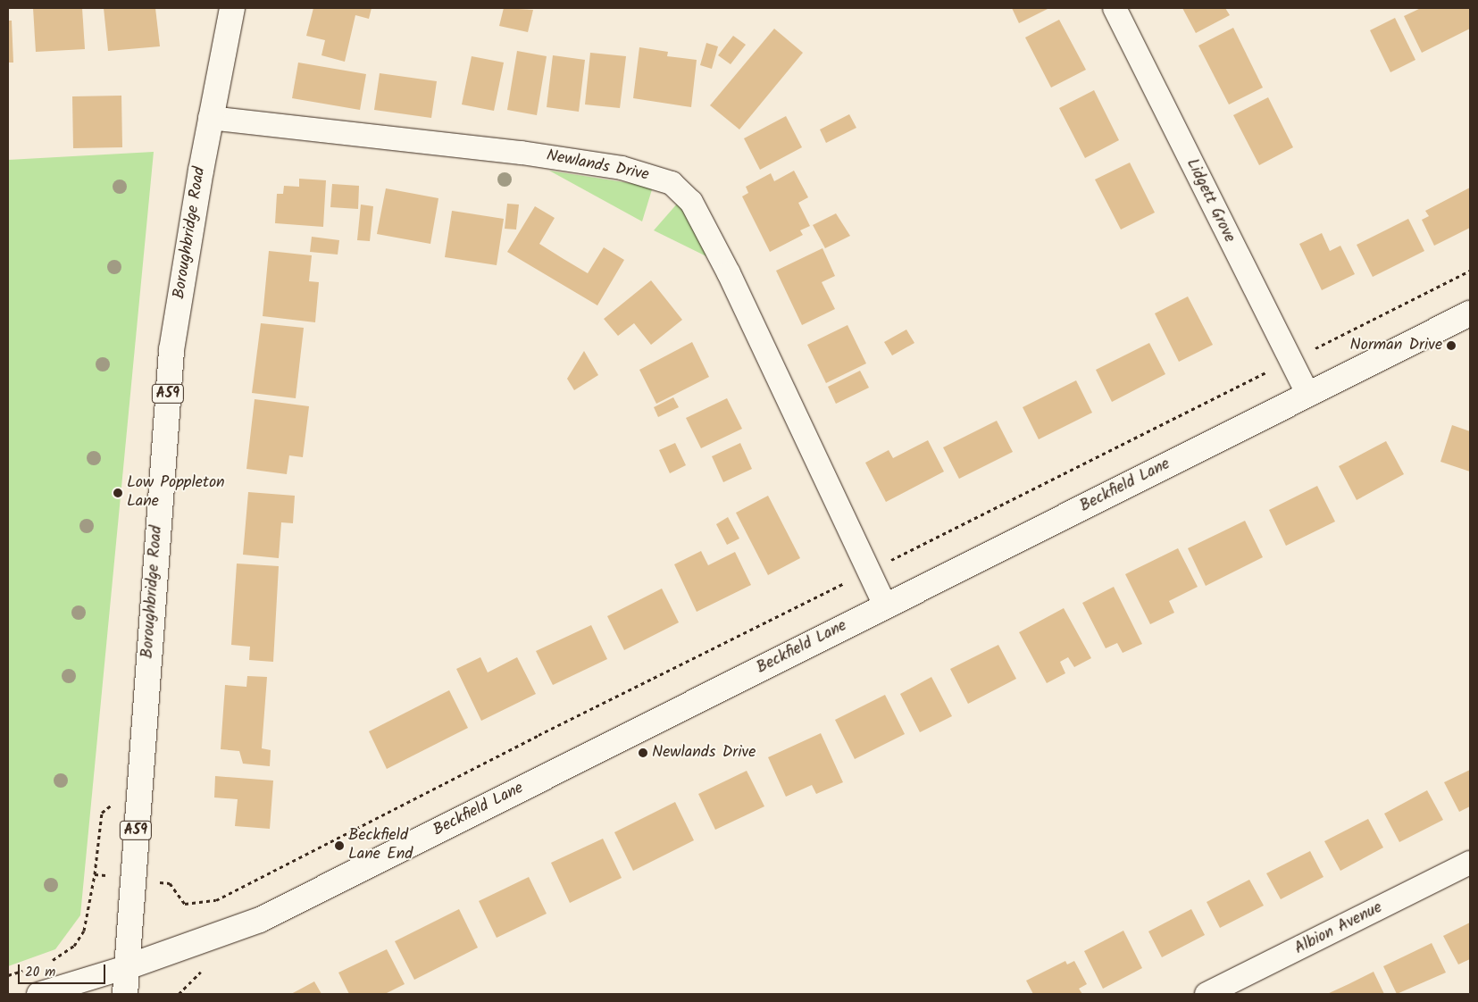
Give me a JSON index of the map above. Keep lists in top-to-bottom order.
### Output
{
  "streets": {
    "street": [
      "Newlands Drive",
      "Lidgett Grove",
      "Boroughbridge Road",
      "A59",
      "Beckfield Lane",
      "Albion Avenue"
    ]
  },
  "crossings": [
    ["Newlands Drive", "Boroughbridge Road"],
    ["Newlands Drive", "Beckfield Lane"],
    ["Lidgett Grove", "Beckfield Lane"],
    ["Boroughbridge Road", "Beckfield Lane"]
  ],
  "places": [
    "Norman Drive",
    "Low Poppleton Lane",
    "Newlands Drive",
    "Beckfield Lane End"
  ],
  "scale_bar": "20 m"
}
